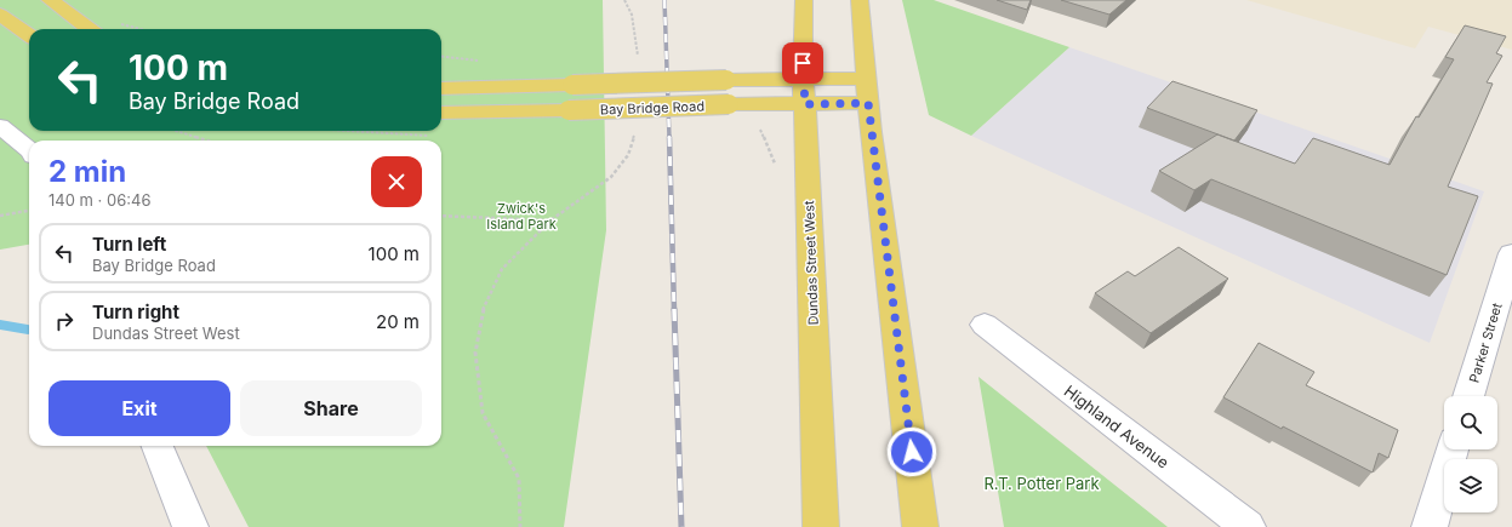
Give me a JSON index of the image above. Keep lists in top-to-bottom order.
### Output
{
  "streets": {
    "main road": ["Bay Bridge Road", "Dundas Street West"],
    "street": ["Parker Street", "Highland Avenue"]
  },
  "crossings": [
    ["Bay Bridge Road", "Dundas Street West"]
  ],
  "parks": ["Zwick's Island Park", "R.T. Potter Park"],
  "page": {
    "turn": ["100 m", "Bay Bridge Road"],
    "heading": ["2 min", "140 m · 06:46"],
    "list": [
      {
        "name": "Turn left",
        "note": "Bay Bridge Road",
        "value": "100 m"
      },
      {
        "name": "Turn right",
        "note": "Dundas Street West",
        "value": "20 m"
      }
    ],
    "buttons": ["Exit", "Share"]
  }
}
